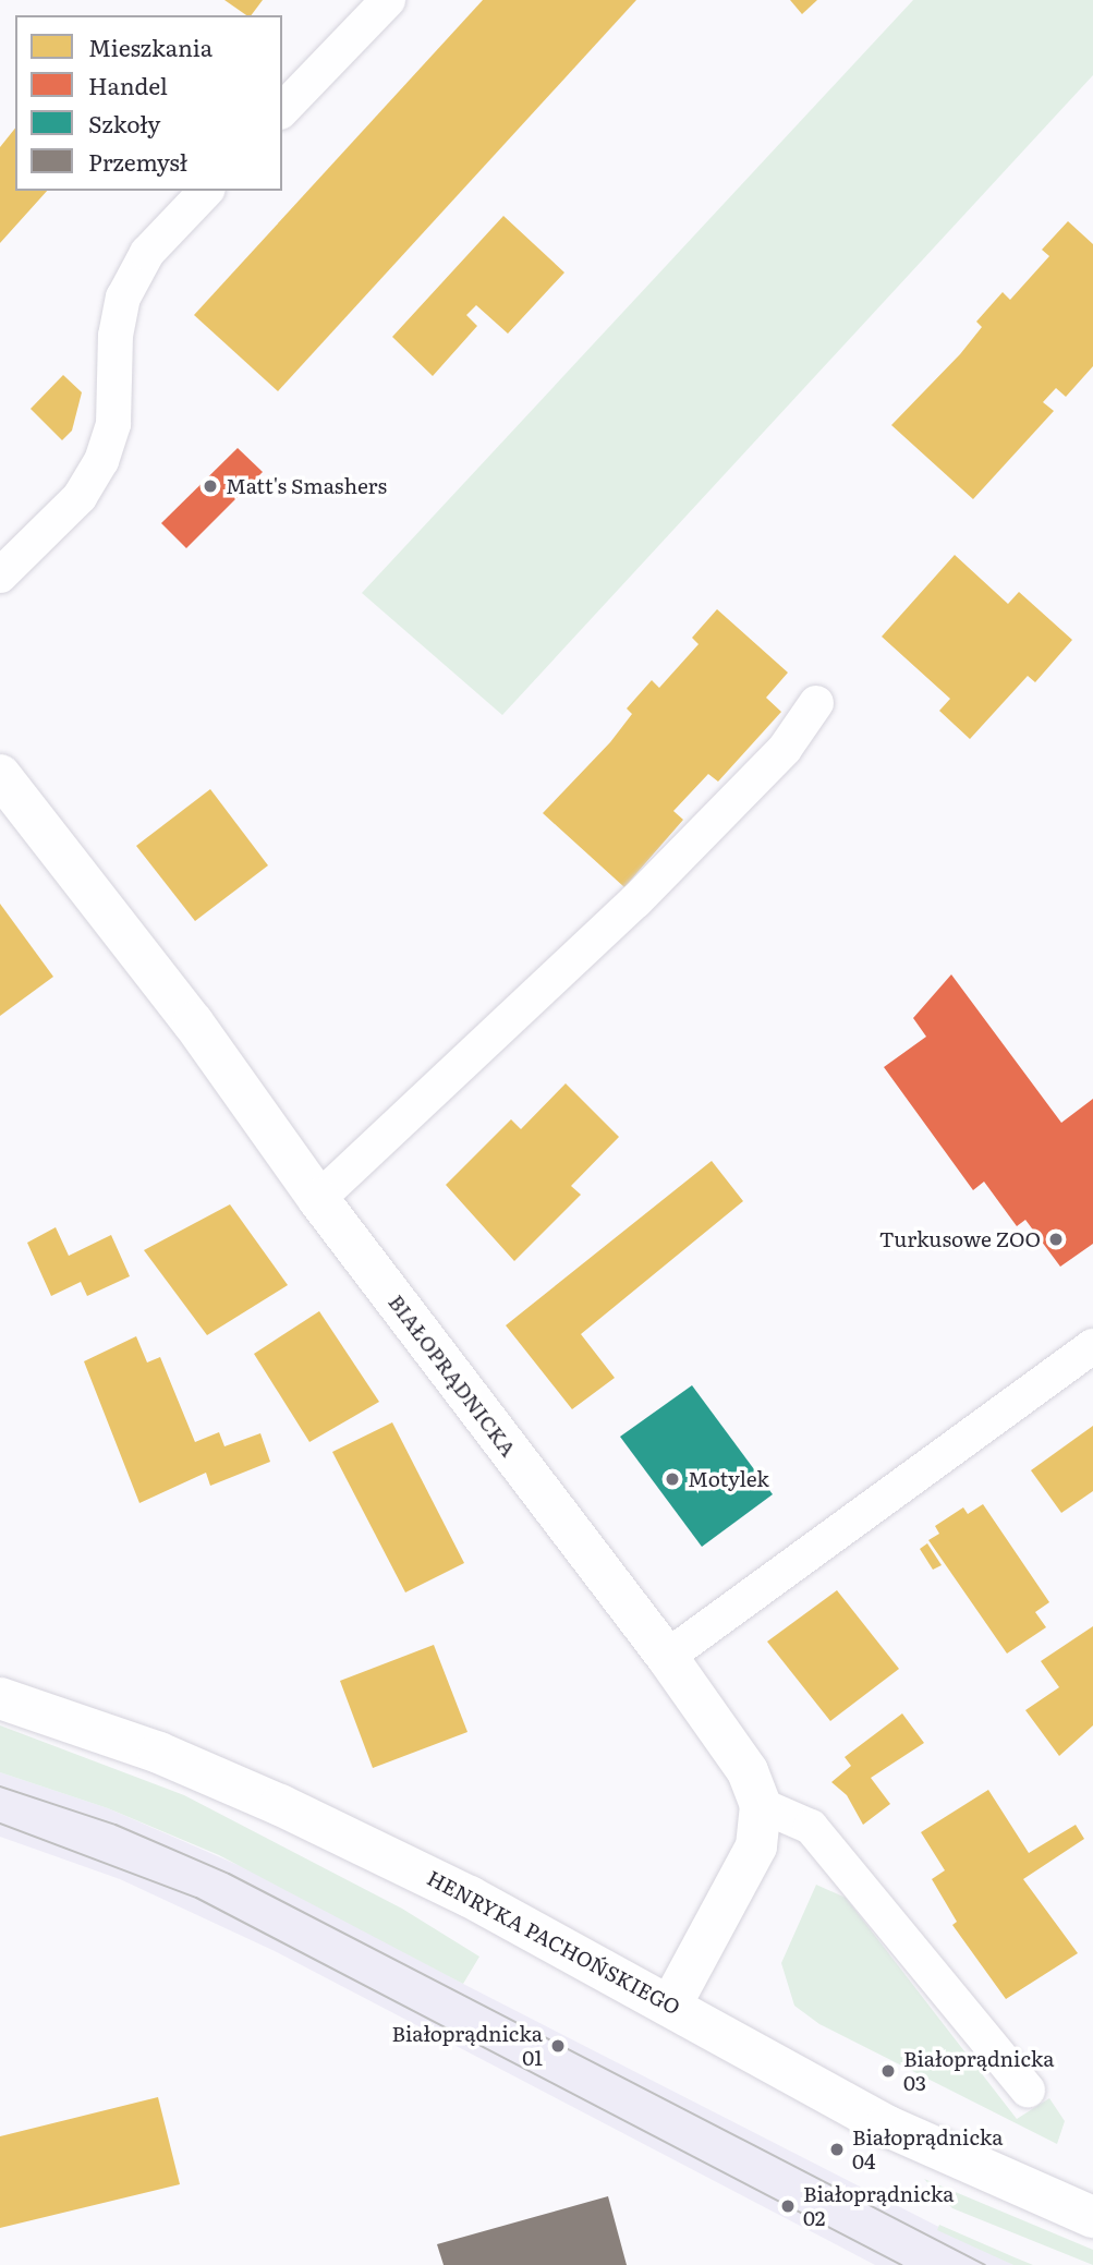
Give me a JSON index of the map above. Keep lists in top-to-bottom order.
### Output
{
  "streets": {
    "street": ["BIAŁOPRĄDNICKA", "HENRYKA PACHOŃSKIEGO"]
  },
  "places": [
    "Matt's Smashers",
    "Turkusowe ZOO",
    "Motylek",
    "Białoprądnicka 01",
    "Białoprądnicka 03",
    "Białoprądnicka 04",
    "Białoprądnicka 02"
  ],
  "legend": [
    "Mieszkania",
    "Handel",
    "Szkoły",
    "Przemysł"
  ]
}
